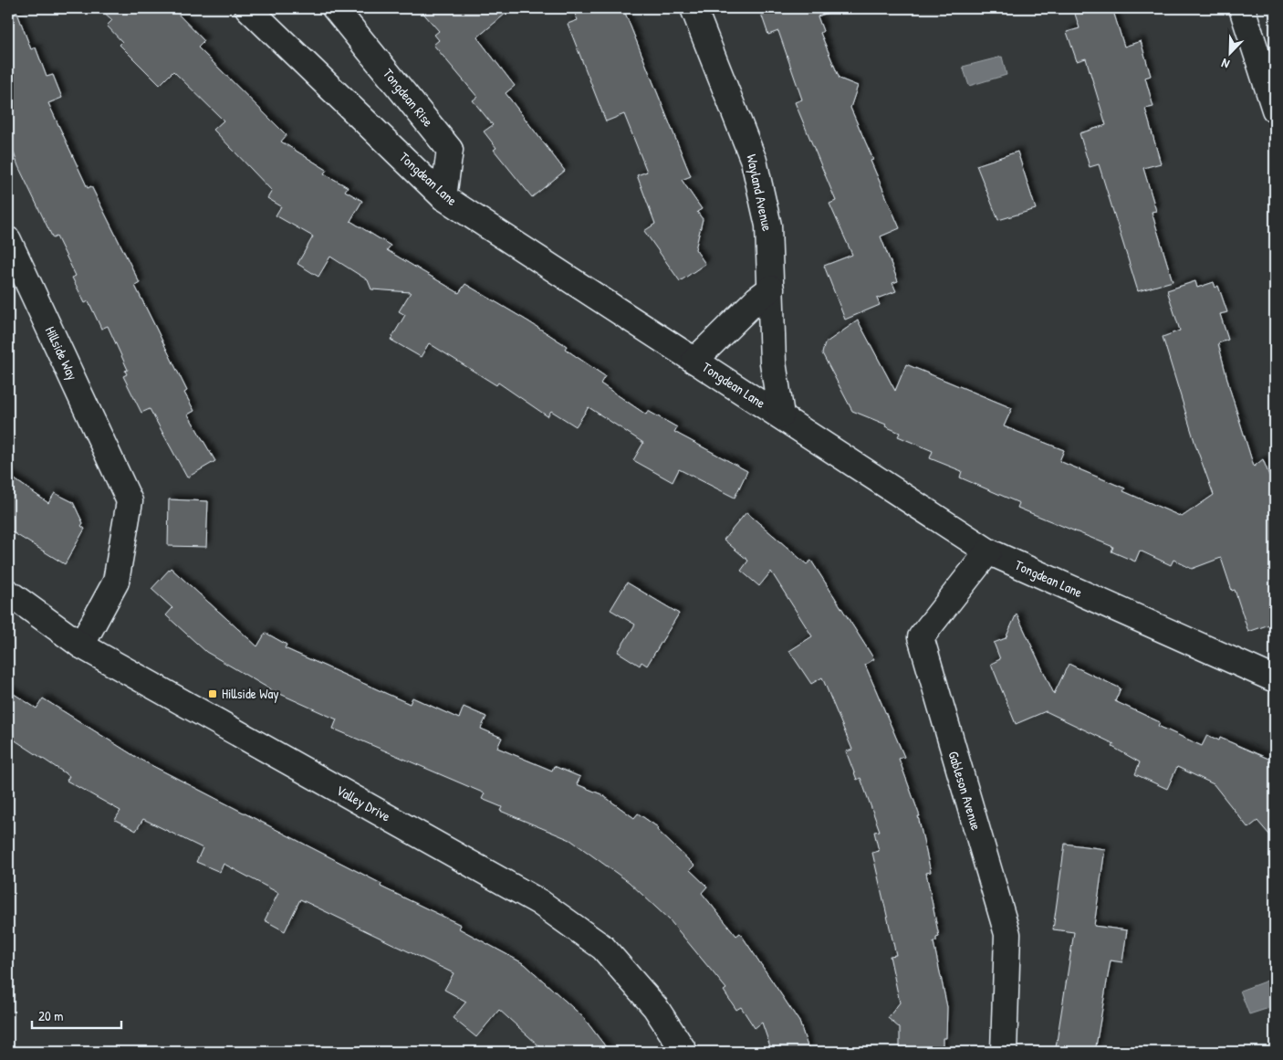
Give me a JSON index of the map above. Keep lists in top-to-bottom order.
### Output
{
  "streets": {
    "street": [
      "Tongdean Rise",
      "Tongdean Lane",
      "Wayland Avenue",
      "Hillside Way",
      "Gableson Avenue",
      "Valley Drive"
    ]
  },
  "crossings": [
    ["Tongdean Rise", "Tongdean Lane"],
    ["Tongdean Lane", "Wayland Avenue"],
    ["Tongdean Lane", "Gableson Avenue"],
    ["Hillside Way", "Valley Drive"]
  ],
  "places": {
    "transit": ["Hillside Way"]
  },
  "scale_bar": "20 m",
  "north": "bottom left"
}
